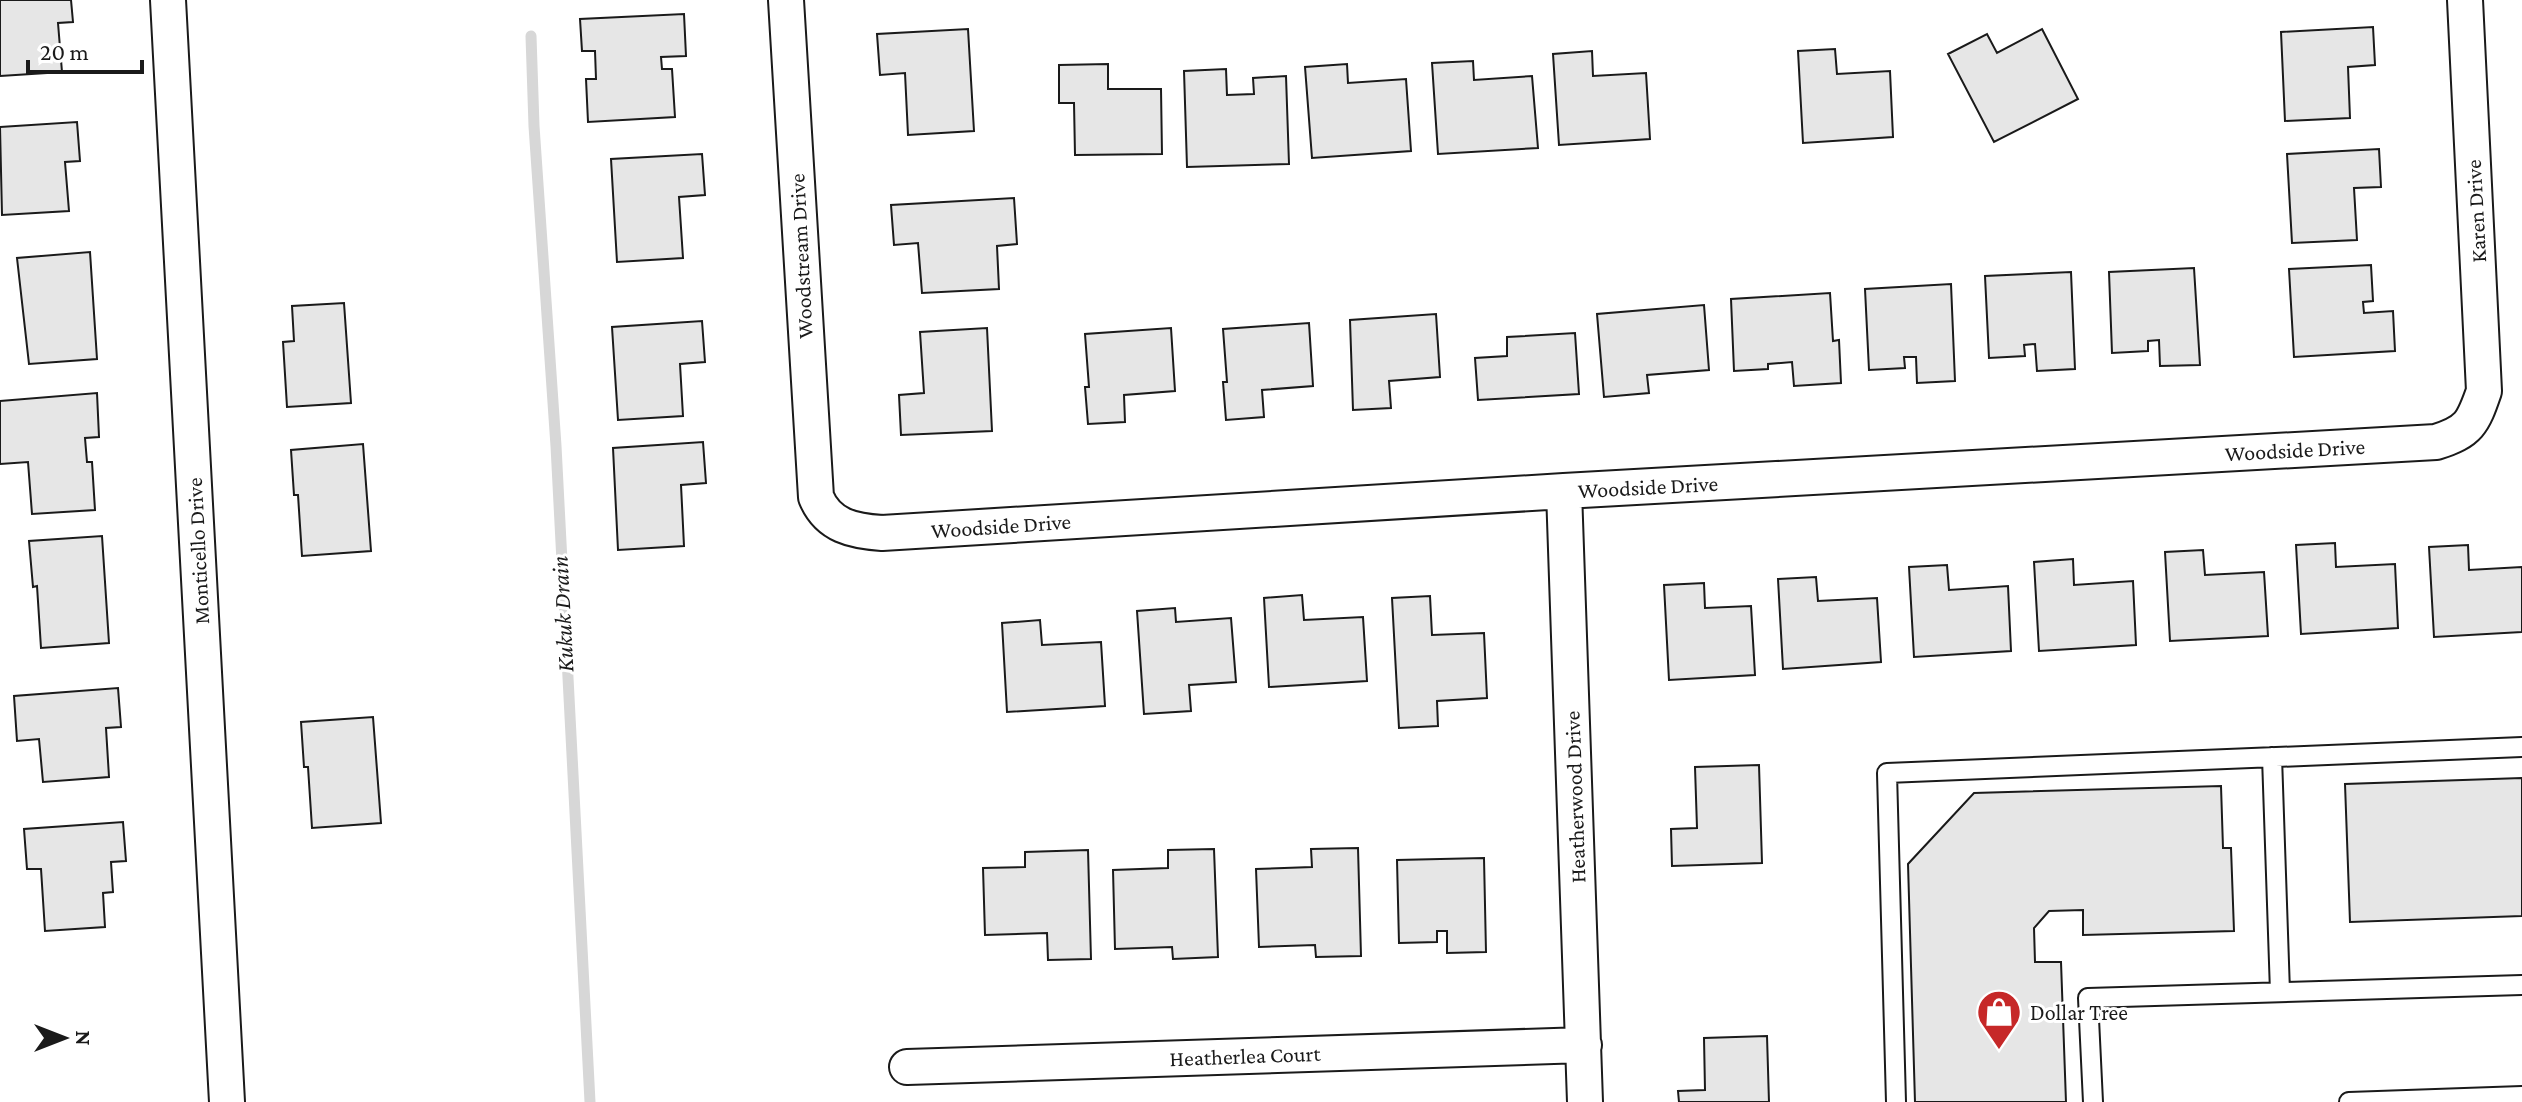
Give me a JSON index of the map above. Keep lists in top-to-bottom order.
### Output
{
  "streets": {
    "street": [
      "Karen Drive",
      "Woodstream Drive",
      "Woodside Drive",
      "Monticello Drive",
      "Heatherwood Drive",
      "Heatherlea Court"
    ]
  },
  "crossings": [
    ["Karen Drive", "Woodside Drive"],
    ["Woodstream Drive", "Woodside Drive"],
    ["Woodside Drive", "Heatherwood Drive"],
    ["Heatherwood Drive", "Heatherlea Court"]
  ],
  "water": ["Kukuk Drain"],
  "places": {
    "shop": ["Dollar Tree"]
  },
  "scale_bar": "20 m",
  "north": "right"
}
